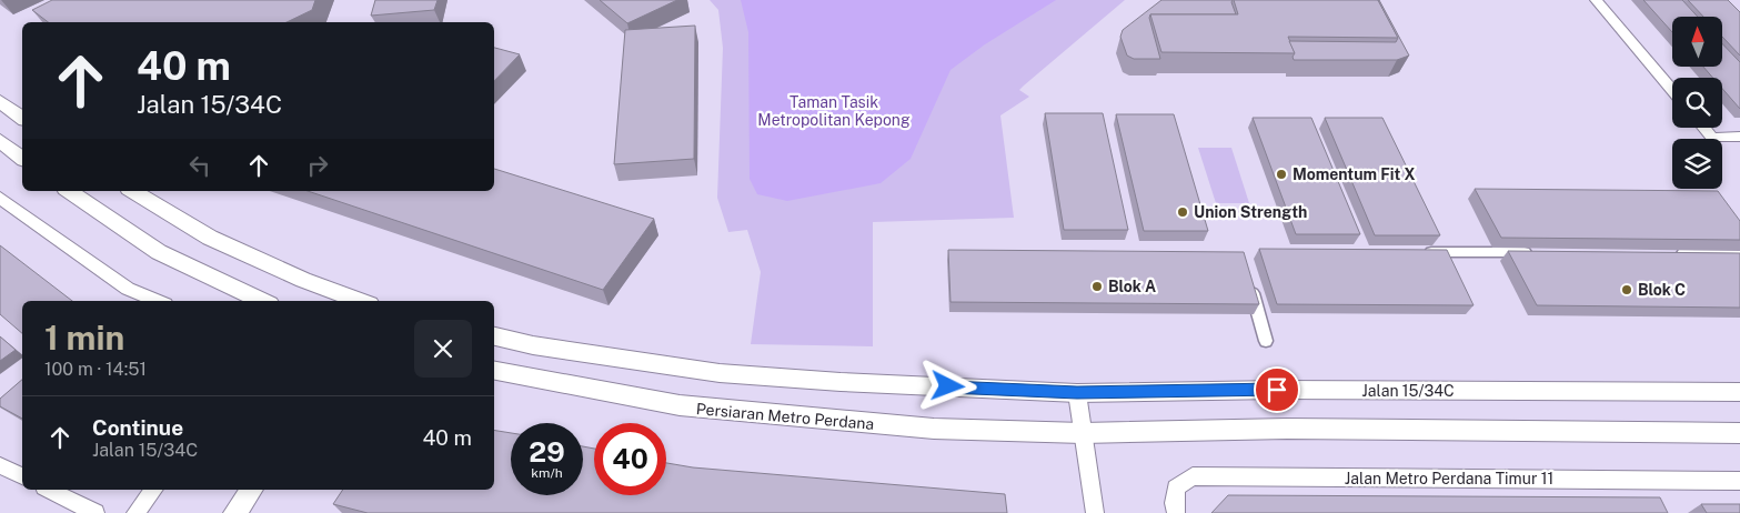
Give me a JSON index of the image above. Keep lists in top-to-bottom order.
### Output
{
  "streets": {
    "street": ["Jalan 15/34C", "Persiaran Metro Perdana", "Jalan Metro Perdana Timur 11"]
  },
  "parks": ["Taman Tasik Metropolitan Kepong"],
  "places": [
    "Momentum Fit X",
    "Union Strength",
    "Blok A",
    "Blok C"
  ],
  "north": "top",
  "page": {
    "turn": ["40 m", "Jalan 15/34C"],
    "heading": ["1 min", "100 m · 14:51"],
    "list": [
      {
        "name": "Continue",
        "note": "Jalan 15/34C",
        "value": "40 m"
      }
    ],
    "speed": "29 km/h",
    "limit": "40"
  }
}
